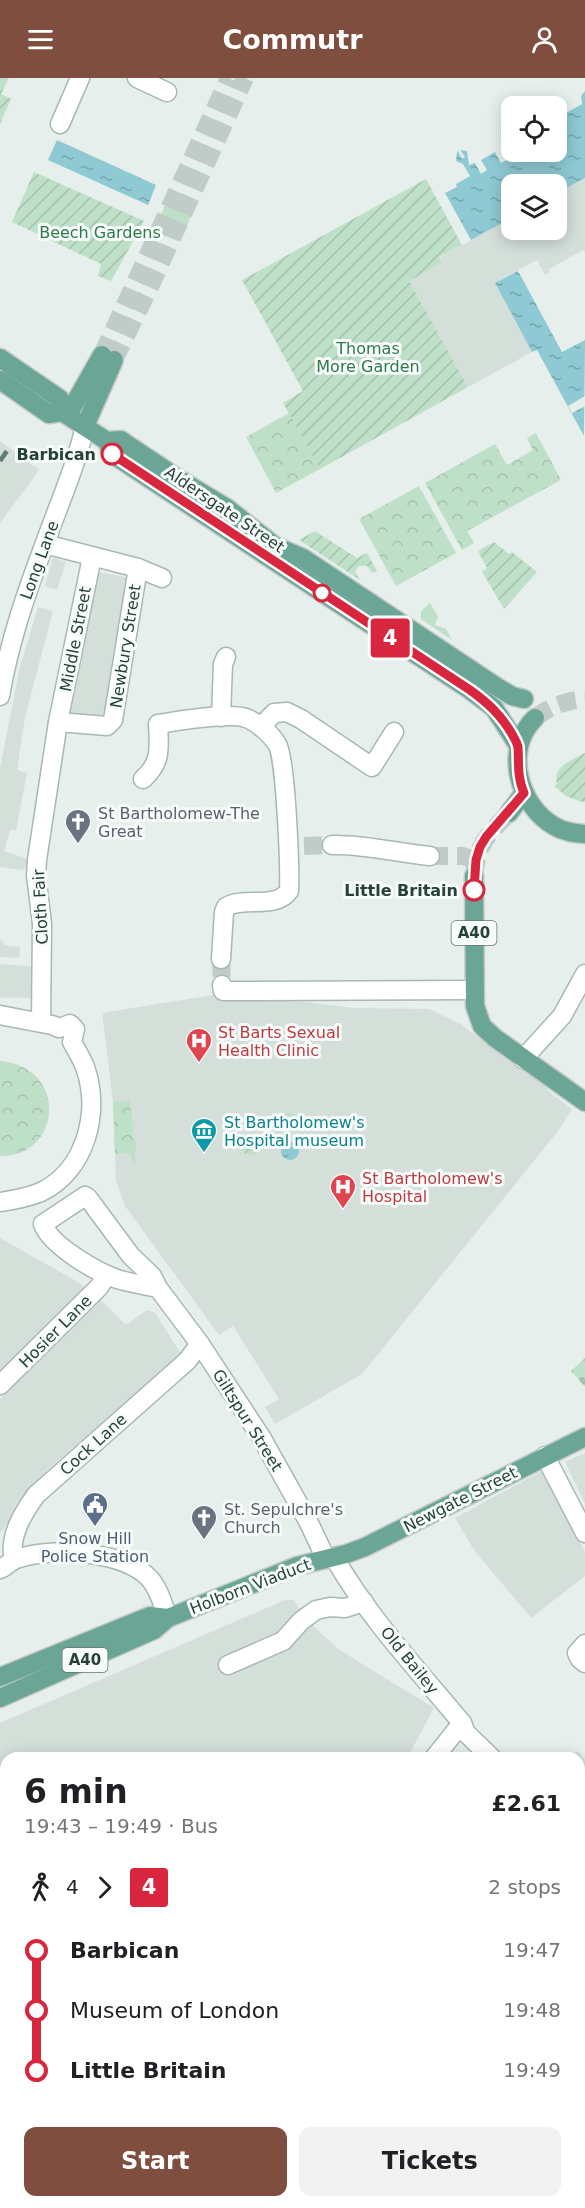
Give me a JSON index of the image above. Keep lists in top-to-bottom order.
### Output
{
  "streets": {
    "main road": [
      "Aldersgate Street",
      "A40",
      "Newgate Street",
      "Holborn Viaduct"
    ],
    "street": [
      "Long Lane",
      "Middle Street",
      "Newbury Street",
      "Cloth Fair",
      "Hosier Lane",
      "Giltspur Street",
      "Cock Lane",
      "Old Bailey"
    ]
  },
  "crossings": [
    ["Aldersgate Street", "Long Lane"],
    ["Middle Street", "Newbury Street"],
    ["Middle Street", "Cloth Fair"],
    ["Newbury Street", "Cloth Fair"],
    ["Hosier Lane", "Giltspur Street"],
    ["Giltspur Street", "Cock Lane"],
    ["Giltspur Street", "Newgate Street"],
    ["Giltspur Street", "Holborn Viaduct"],
    ["Giltspur Street", "Old Bailey"],
    ["Newgate Street", "Holborn Viaduct"],
    ["Newgate Street", "Old Bailey"],
    ["Holborn Viaduct", "Old Bailey"]
  ],
  "parks": ["Beech Gardens", "Thomas More Garden"],
  "places": {
    "other": ["Barbican", "Little Britain"],
    "church": ["St Bartholomew-The Great", "St. Sepulchre's Church"],
    "hospital": ["St Barts Sexual Health Clinic", "St Bartholomew's Hospital"],
    "museum": ["St Bartholomew's Hospital museum"],
    "public building": ["Snow Hill Police Station"]
  },
  "lines": ["bus line 4"],
  "page": {
    "header": "Commutr",
    "on_map": "4",
    "heading": ["6 min", "19:43 – 19:49 · Bus", "£2.61"],
    "legs": ["4", "4", "2 stops"],
    "list": [
      {
        "name": "Barbican",
        "value": "19:47"
      },
      {
        "name": "Museum of London",
        "value": "19:48"
      },
      {
        "name": "Little Britain",
        "value": "19:49"
      }
    ],
    "buttons": ["Start", "Tickets"]
  }
}
